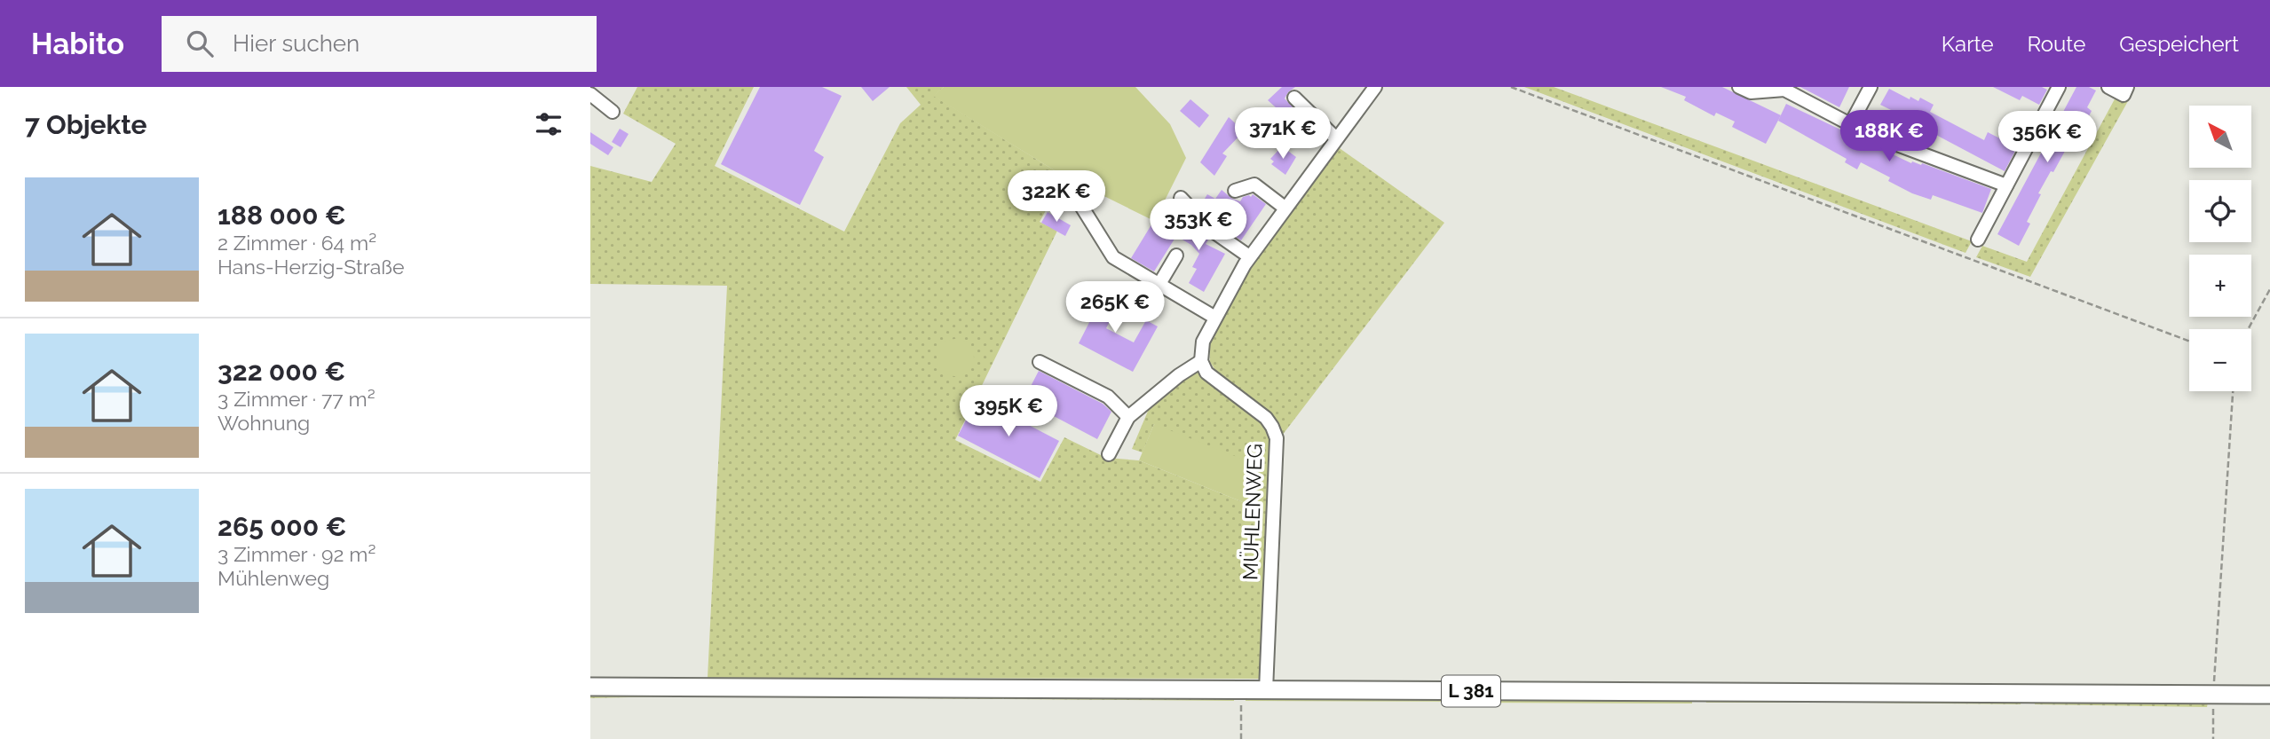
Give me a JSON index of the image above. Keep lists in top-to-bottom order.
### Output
{
  "streets": {
    "main road": ["L 381"],
    "street": ["MÜHLENWEG"]
  },
  "crossings": [
    ["MÜHLENWEG", "L 381"]
  ],
  "north": "top left",
  "page": {
    "header": "Habito",
    "search": "Hier suchen",
    "nav": ["Karte", "Route", "Gespeichert"],
    "heading": "7 Objekte",
    "map_buttons": ["+", "−"],
    "price": [
      "371K €",
      "188K €",
      "356K €",
      "322K €",
      "353K €",
      "265K €",
      "395K €"
    ],
    "list": [
      {
        "name": "188 000 €",
        "note": "2 Zimmer · 64 m² · Hans-Herzig-Straße"
      },
      {
        "name": "322 000 €",
        "note": "3 Zimmer · 77 m² · Wohnung"
      },
      {
        "name": "265 000 €",
        "note": "3 Zimmer · 92 m² · Mühlenweg"
      }
    ]
  }
}
